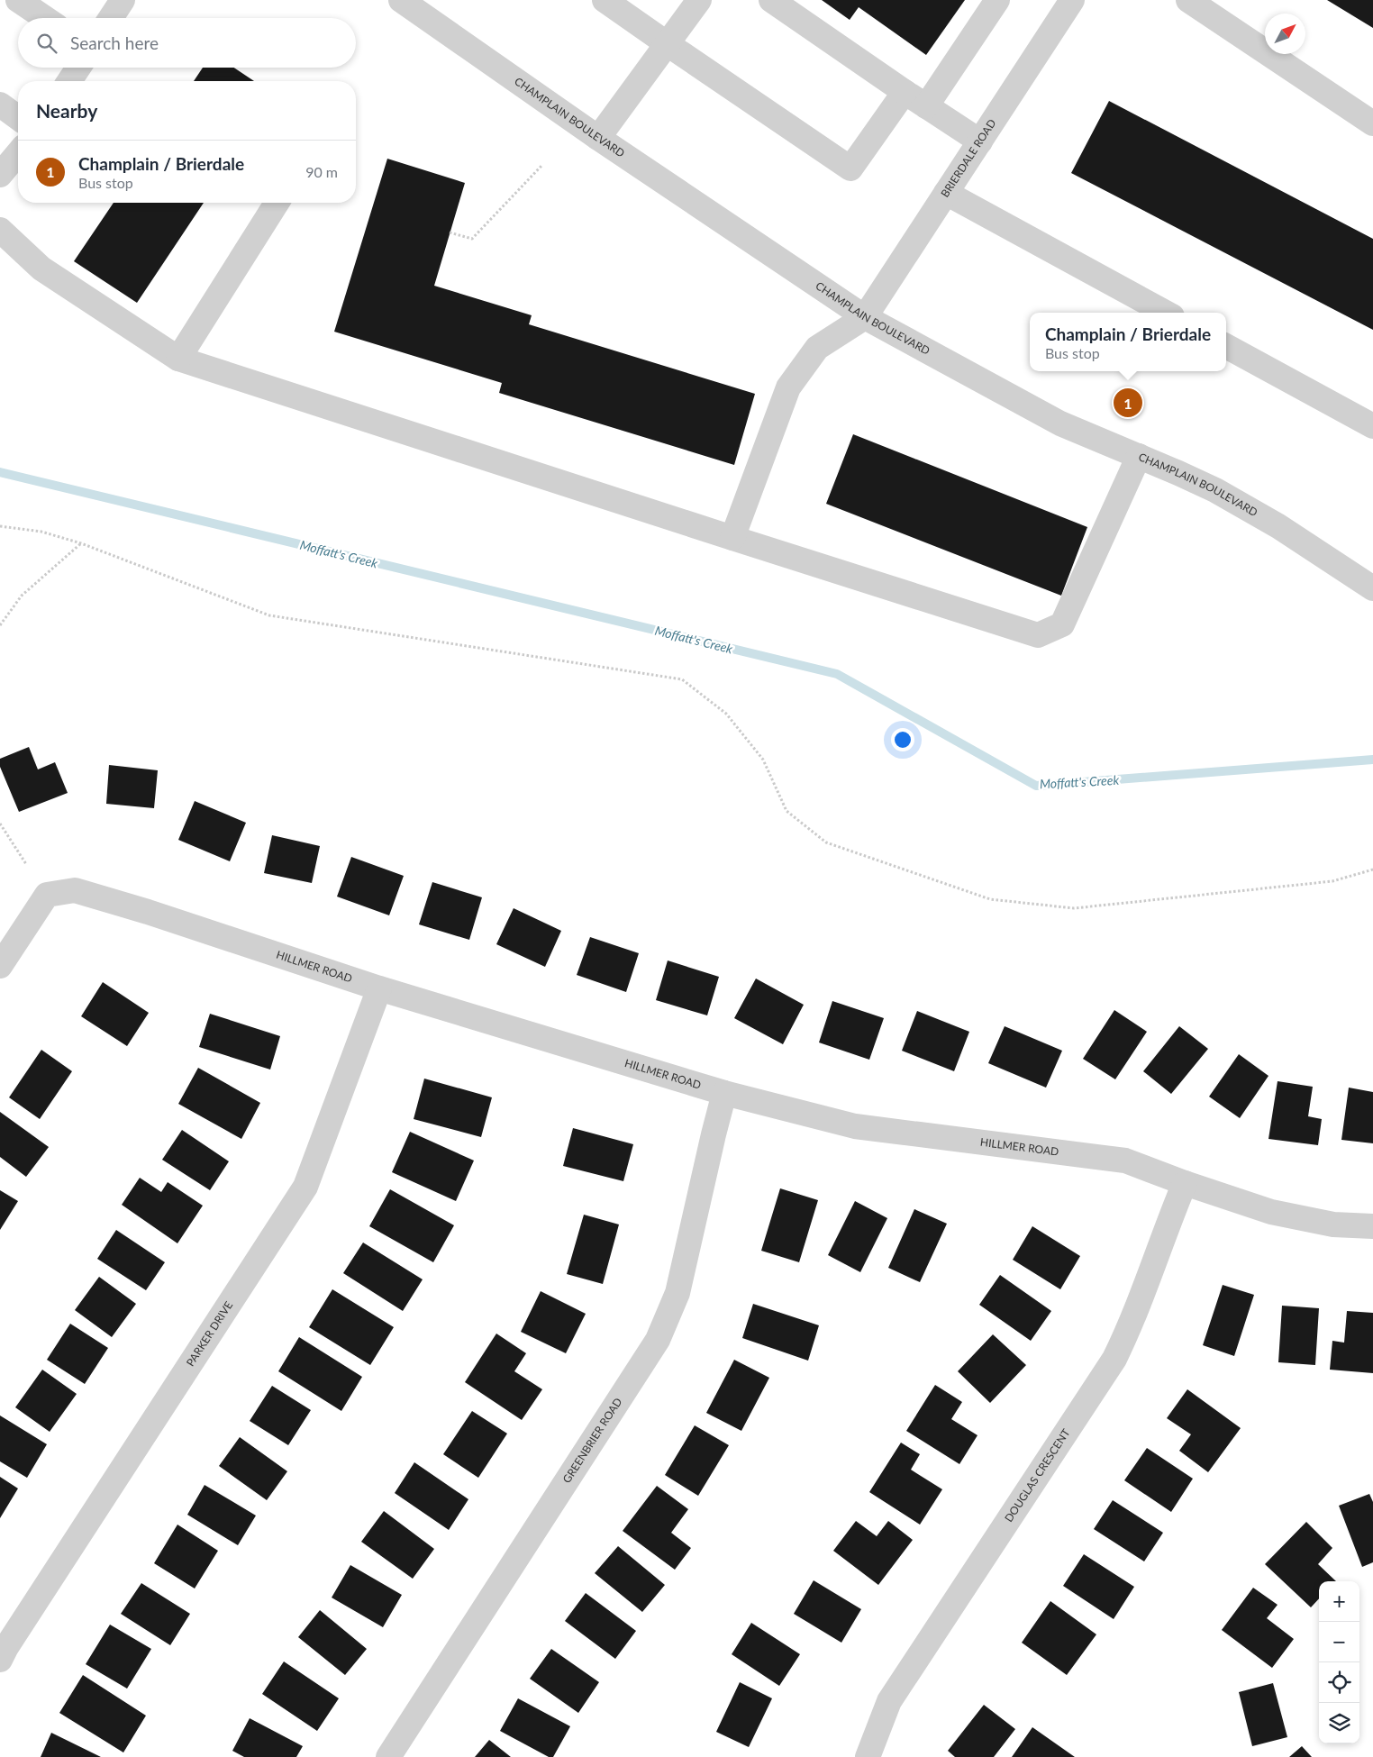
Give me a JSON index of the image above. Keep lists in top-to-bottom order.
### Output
{
  "streets": {
    "street": [
      "CHAMPLAIN BOULEVARD",
      "BRIERDALE ROAD",
      "HILLMER ROAD",
      "PARKER DRIVE",
      "GREENBRIER ROAD",
      "DOUGLAS CRESCENT"
    ]
  },
  "crossings": [
    ["CHAMPLAIN BOULEVARD", "BRIERDALE ROAD"],
    ["HILLMER ROAD", "PARKER DRIVE"],
    ["HILLMER ROAD", "GREENBRIER ROAD"],
    ["HILLMER ROAD", "DOUGLAS CRESCENT"]
  ],
  "water": ["Moffatt's Creek"],
  "north": "top right",
  "page": {
    "search": "Search here",
    "heading": "Nearby",
    "list": [
      {
        "mark": "1",
        "name": "Champlain / Brierdale",
        "note": "Bus stop",
        "value": "90 m"
      }
    ],
    "popup": ["Champlain / Brierdale", "Bus stop"],
    "pins": "1",
    "map_buttons": ["+", "−"]
  }
}
